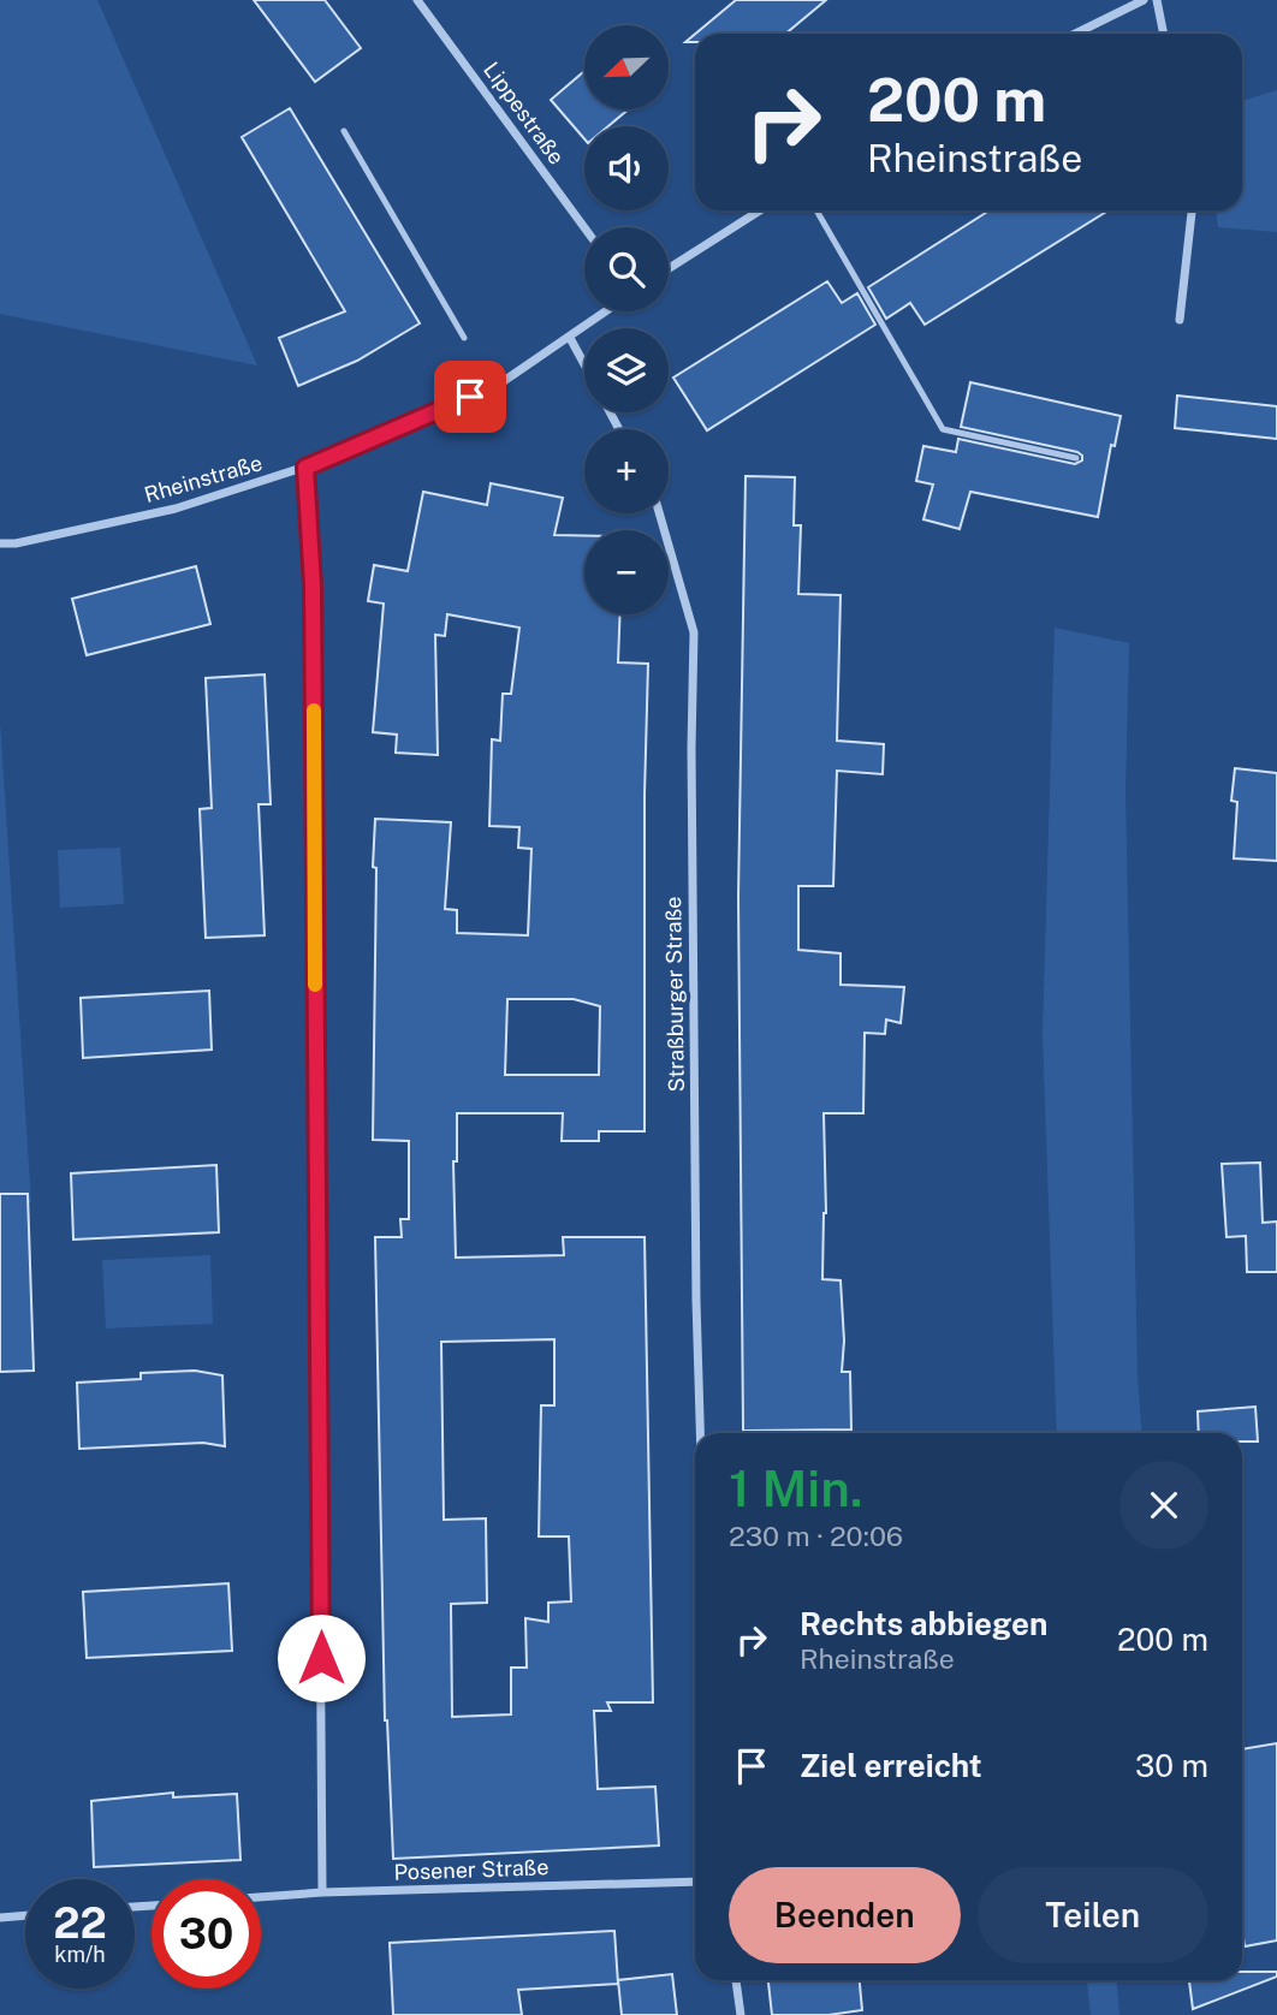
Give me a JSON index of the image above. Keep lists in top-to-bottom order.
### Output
{
  "streets": {
    "street": [
      "Lippestraße",
      "Rheinstraße",
      "Straßburger Straße",
      "Posener Straße"
    ]
  },
  "north": "bottom left",
  "page": {
    "map_buttons": ["+", "−"],
    "turn": ["200 m", "Rheinstraße"],
    "heading": ["1 Min.", "230 m · 20:06"],
    "list": [
      {
        "name": "Rechts abbiegen",
        "note": "Rheinstraße",
        "value": "200 m"
      },
      {
        "name": "Ziel erreicht",
        "value": "30 m"
      }
    ],
    "buttons": ["Beenden", "Teilen"],
    "speed": "22 km/h",
    "limit": "30"
  }
}
